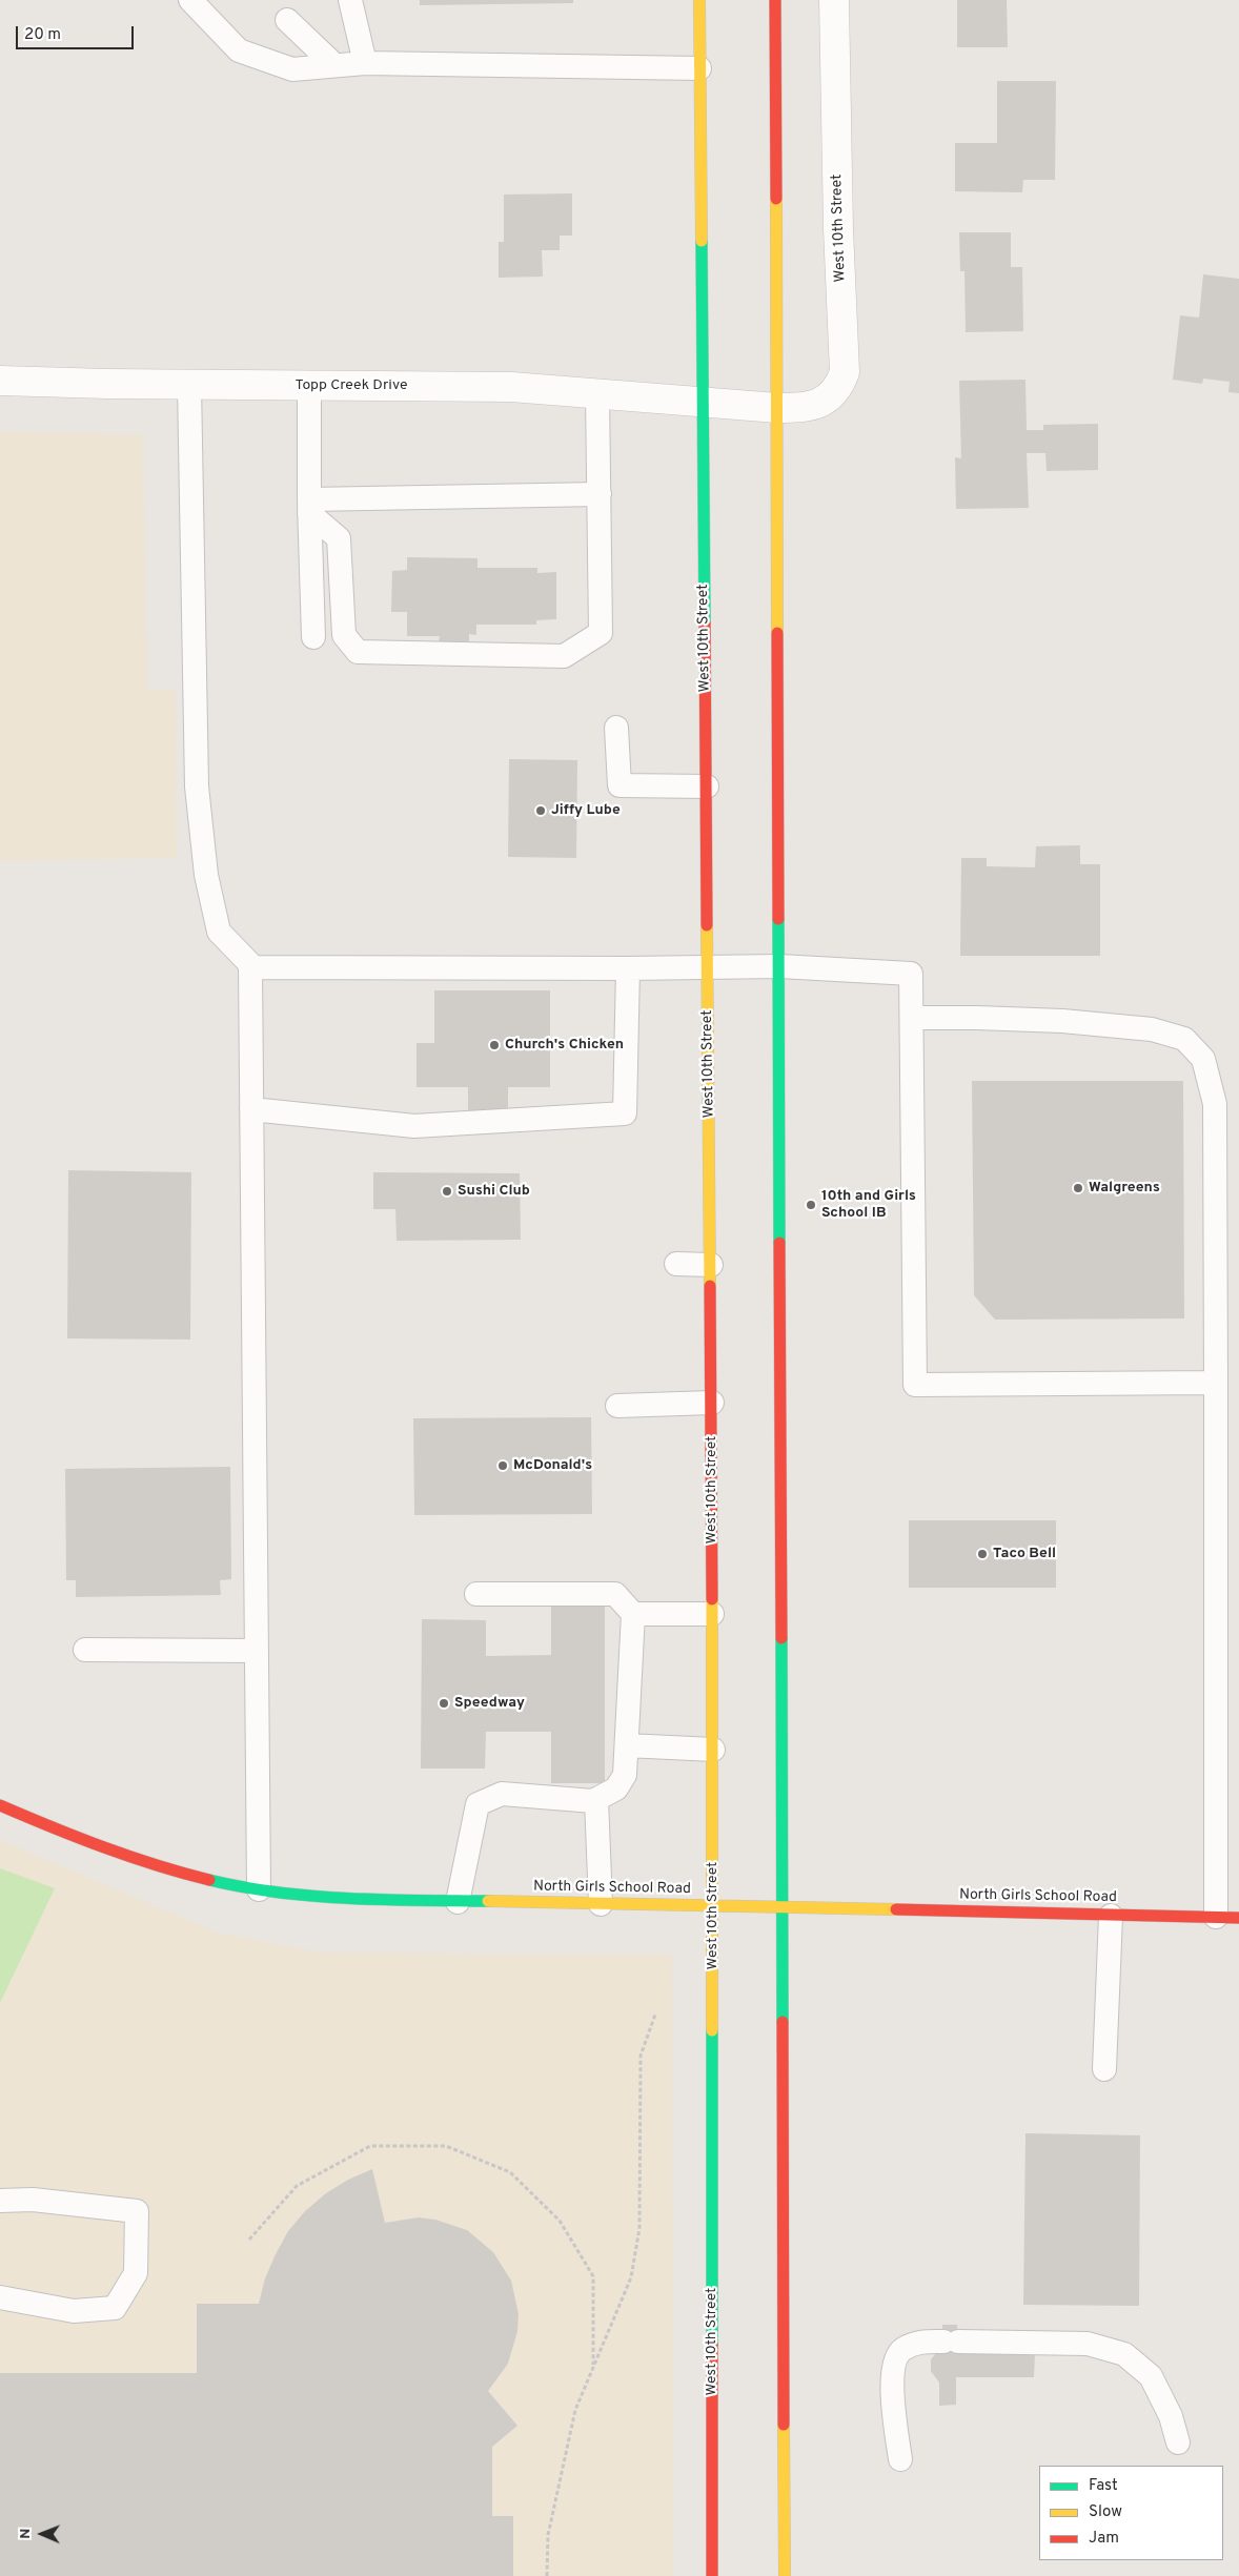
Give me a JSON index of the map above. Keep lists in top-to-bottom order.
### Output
{
  "streets": {
    "main road": ["West 10th Street", "North Girls School Road"],
    "street": ["Topp Creek Drive"]
  },
  "crossings": [
    ["West 10th Street", "Topp Creek Drive"],
    ["West 10th Street", "North Girls School Road"]
  ],
  "places": [
    "Jiffy Lube",
    "Church's Chicken",
    "Walgreens",
    "Sushi Club",
    "10th and Girls School IB",
    "McDonald's",
    "Taco Bell",
    "Speedway"
  ],
  "legend": ["Fast", "Slow", "Jam"],
  "scale_bar": "20 m",
  "north": "left"
}
